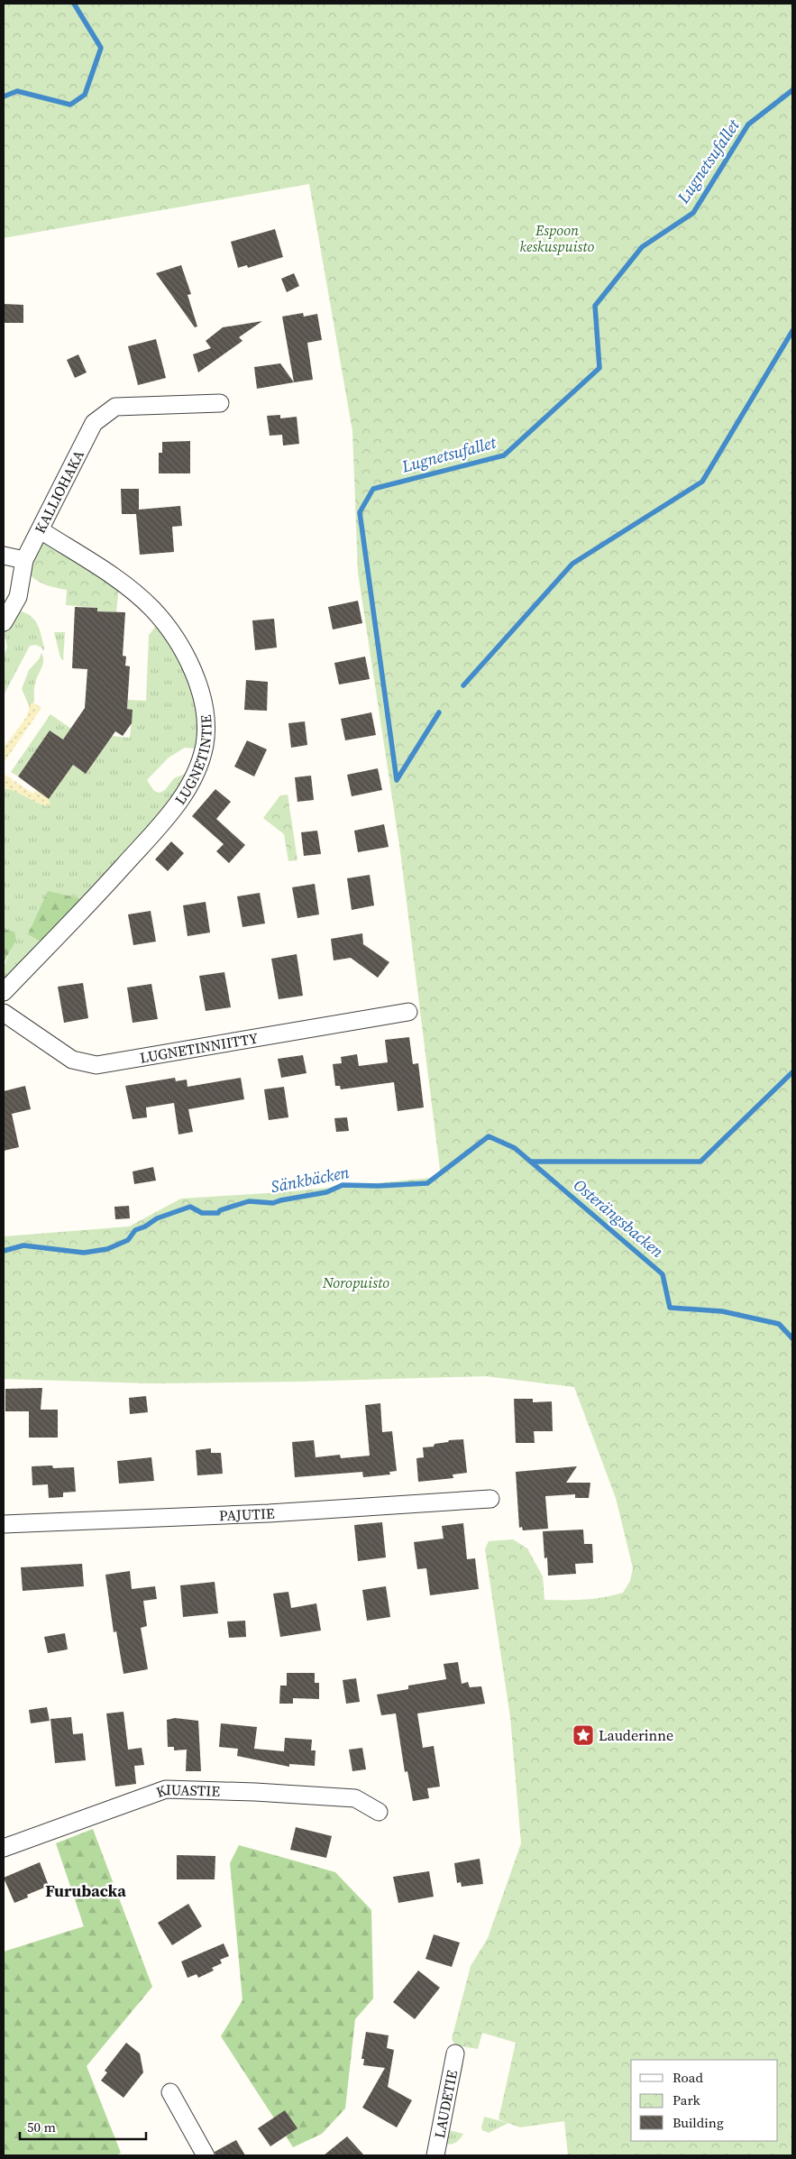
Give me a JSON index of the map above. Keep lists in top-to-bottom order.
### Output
{
  "streets": {
    "street": [
      "KALLIOHAKA",
      "LUGNETINTIE",
      "LUGNETINNIITTY",
      "PAJUTIE",
      "KIUASTIE",
      "LAUDETIE"
    ]
  },
  "crossings": [
    ["KALLIOHAKA", "LUGNETINTIE"]
  ],
  "districts": ["Furubacka"],
  "water": ["Lugnetsufallet", "Sänkbäcken", "Osterängsbacken"],
  "parks": ["Espoon keskuspuisto", "Noropuisto"],
  "places": {
    "place": ["Lauderinne"]
  },
  "legend": ["Road", "Park", "Building"],
  "scale_bar": "50 m"
}
